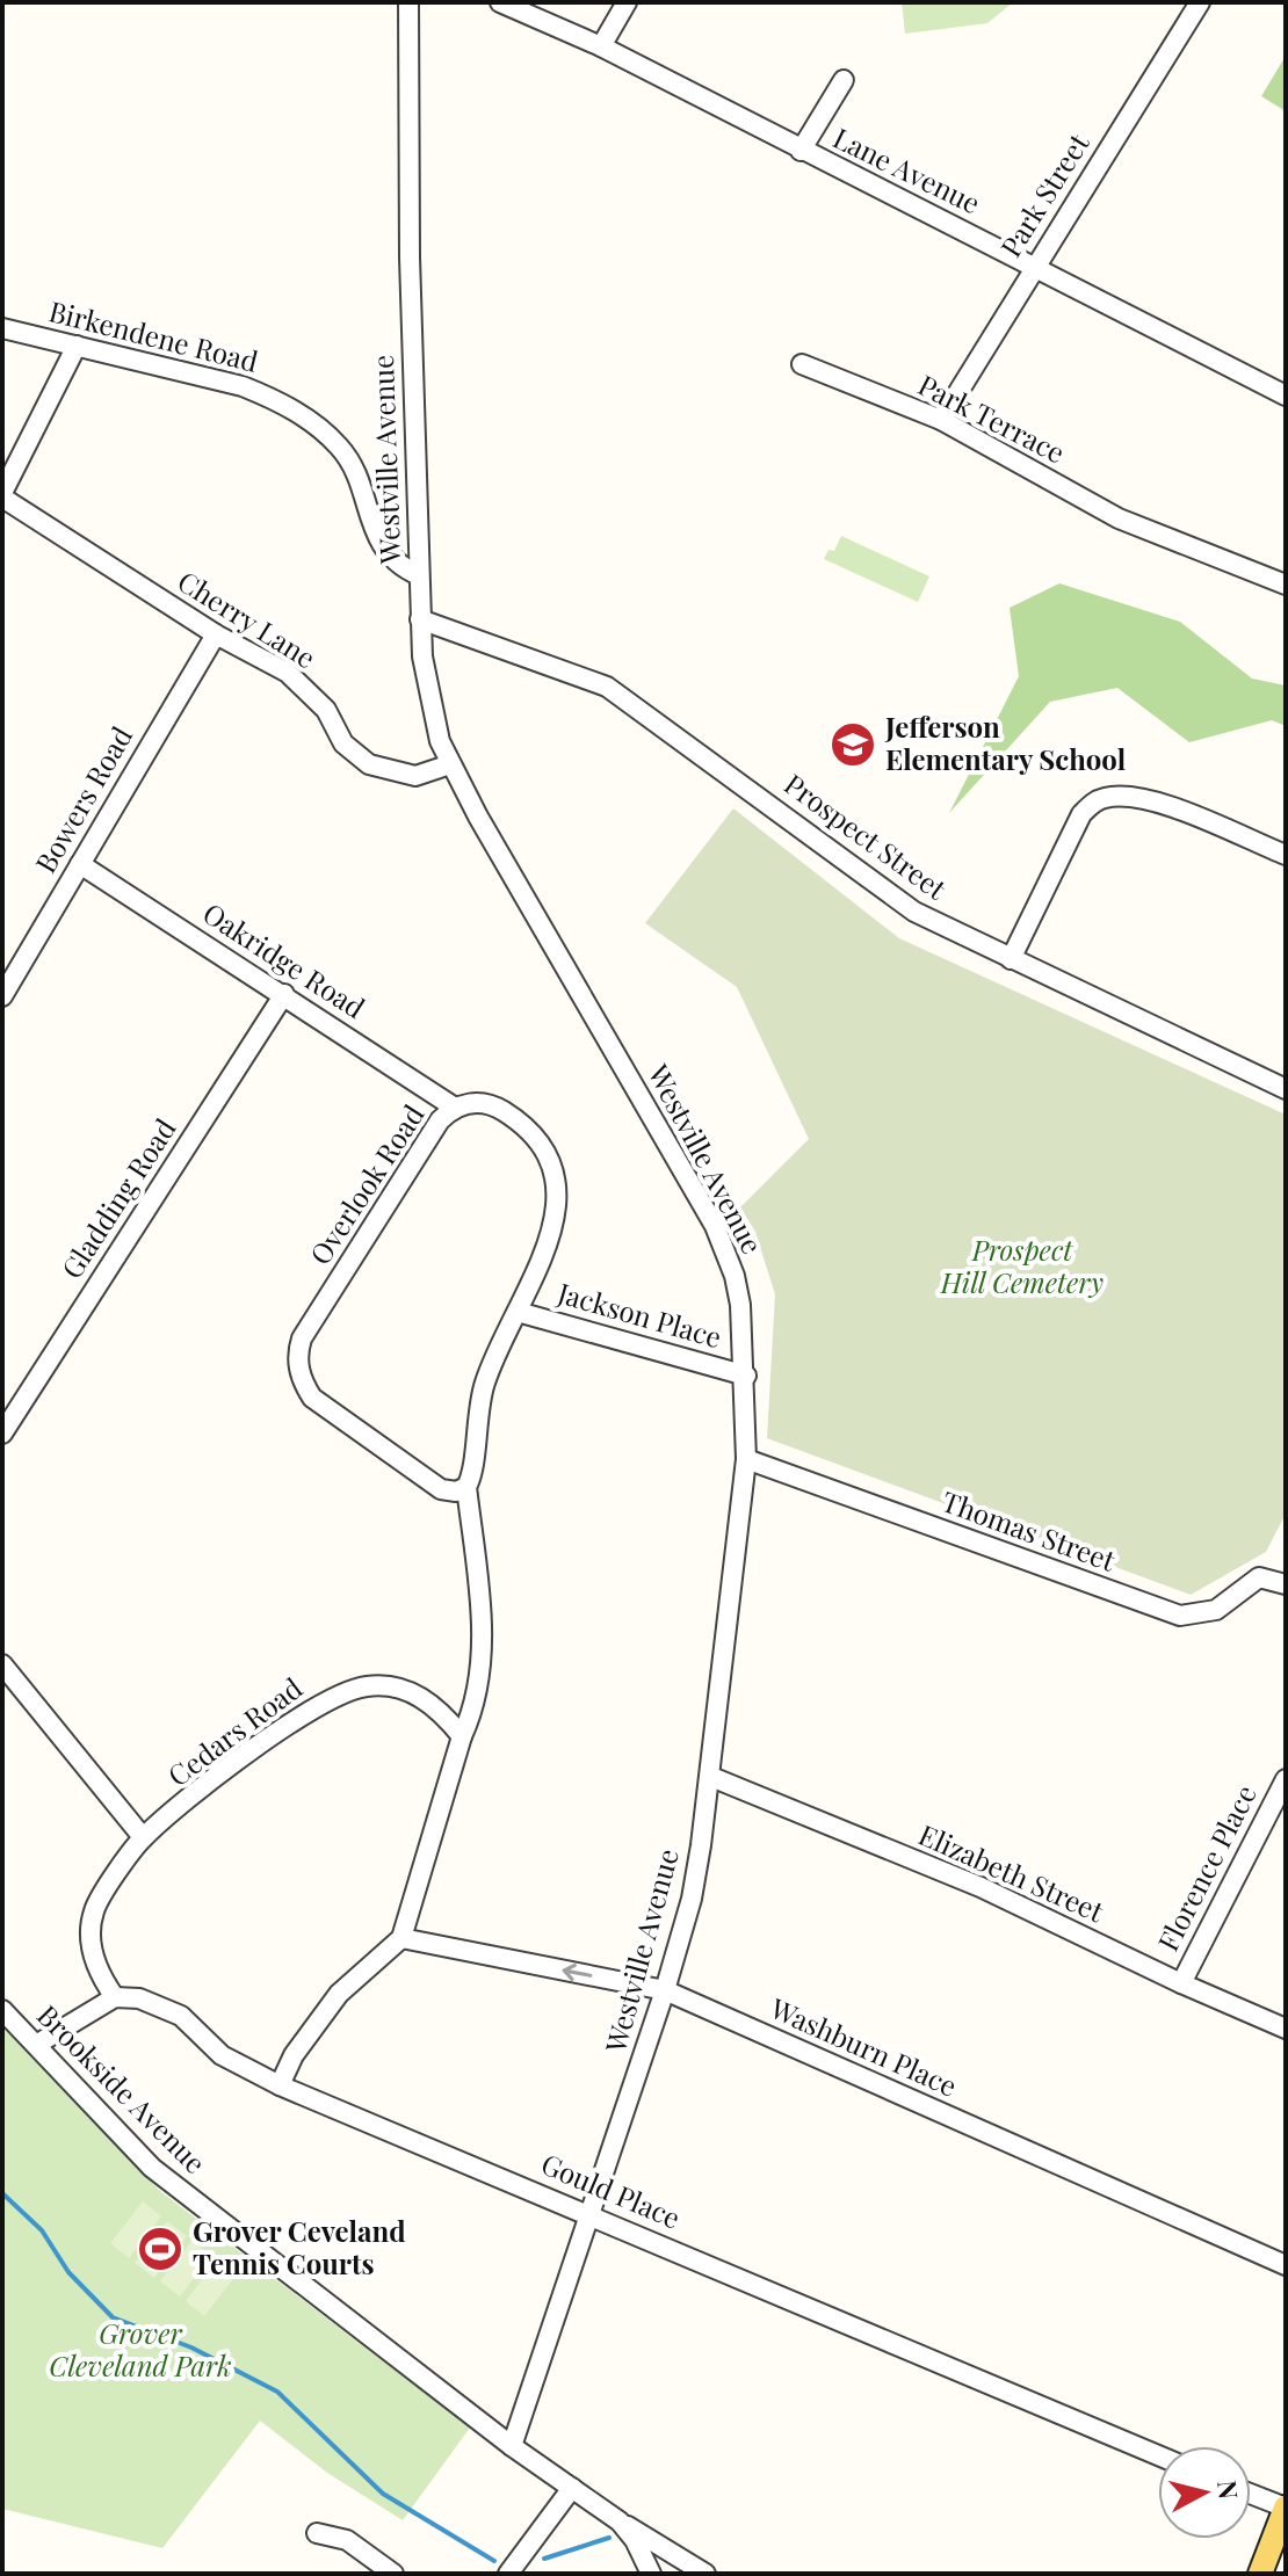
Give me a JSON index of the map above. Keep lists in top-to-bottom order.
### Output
{
  "streets": {
    "street": [
      "Lane Avenue",
      "Park Street",
      "Birkendene Road",
      "Park Terrace",
      "Westville Avenue",
      "Cherry Lane",
      "Bowers Road",
      "Prospect Street",
      "Oakridge Road",
      "Overlook Road",
      "Gladding Road",
      "Jackson Place",
      "Thomas Street",
      "Cedars Road",
      "Florence Place",
      "Elizabeth Street",
      "Washburn Place",
      "Brookside Avenue",
      "Gould Place"
    ]
  },
  "crossings": [
    ["Lane Avenue", "Park Street"],
    ["Park Street", "Park Terrace"],
    ["Birkendene Road", "Westville Avenue"],
    ["Westville Avenue", "Cherry Lane"],
    ["Westville Avenue", "Prospect Street"],
    ["Westville Avenue", "Jackson Place"],
    ["Westville Avenue", "Thomas Street"],
    ["Westville Avenue", "Elizabeth Street"],
    ["Westville Avenue", "Washburn Place"],
    ["Westville Avenue", "Brookside Avenue"],
    ["Westville Avenue", "Gould Place"],
    ["Cherry Lane", "Bowers Road"],
    ["Bowers Road", "Oakridge Road"],
    ["Oakridge Road", "Overlook Road"],
    ["Oakridge Road", "Gladding Road"],
    ["Overlook Road", "Jackson Place"],
    ["Overlook Road", "Cedars Road"],
    ["Cedars Road", "Gould Place"],
    ["Florence Place", "Elizabeth Street"]
  ],
  "parks": ["Prospect Hill Cemetery", "Grover Cleveland Park"],
  "places": {
    "school or university": ["Jefferson Elementary School"],
    "sports": ["Grover Ceveland Tennis Courts"]
  },
  "north": "right"
}
